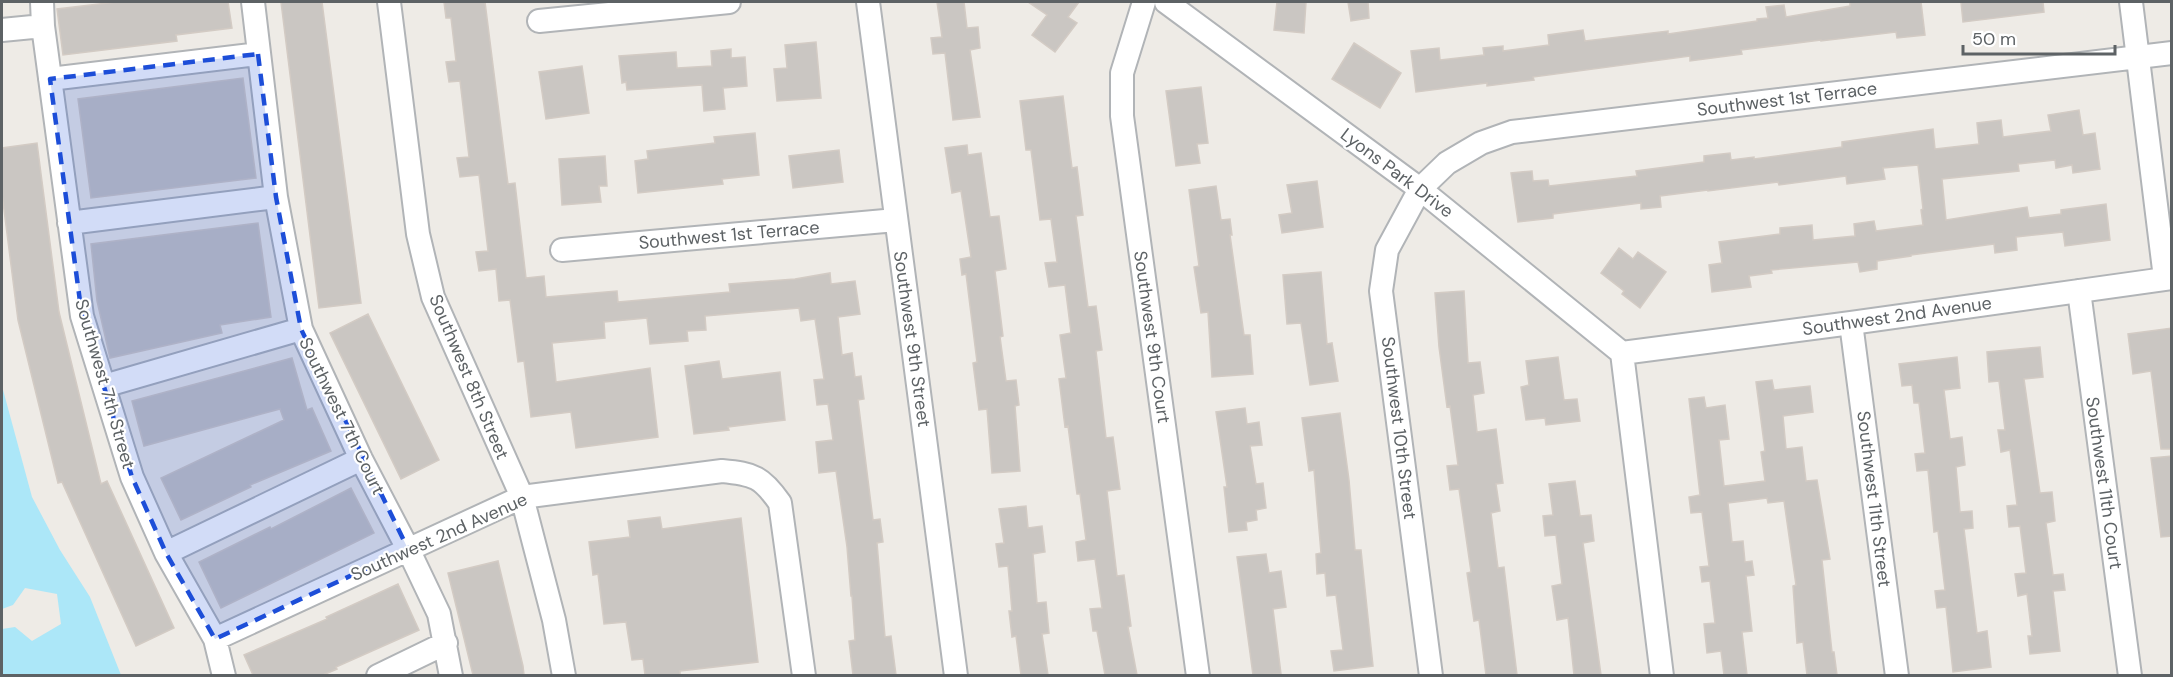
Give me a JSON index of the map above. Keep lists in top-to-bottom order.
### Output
{
  "streets": {
    "street": [
      "Southwest 1st Terrace",
      "Lyons Park Drive",
      "Southwest 2nd Avenue",
      "Southwest 9th Court",
      "Southwest 9th Street",
      "Southwest 8th Street",
      "Southwest 7th Street",
      "Southwest 7th Court",
      "Southwest 10th Street",
      "Southwest 11th Court",
      "Southwest 11th Street"
    ]
  },
  "crossings": [
    ["Southwest 1st Terrace", "Lyons Park Drive"],
    ["Southwest 1st Terrace", "Southwest 9th Street"],
    ["Southwest 1st Terrace", "Southwest 10th Street"],
    ["Lyons Park Drive", "Southwest 2nd Avenue"],
    ["Lyons Park Drive", "Southwest 10th Street"],
    ["Southwest 2nd Avenue", "Southwest 8th Street"],
    ["Southwest 2nd Avenue", "Southwest 7th Street"],
    ["Southwest 2nd Avenue", "Southwest 7th Court"],
    ["Southwest 2nd Avenue", "Southwest 11th Court"],
    ["Southwest 2nd Avenue", "Southwest 11th Street"]
  ],
  "scale_bar": "50 m"
}
